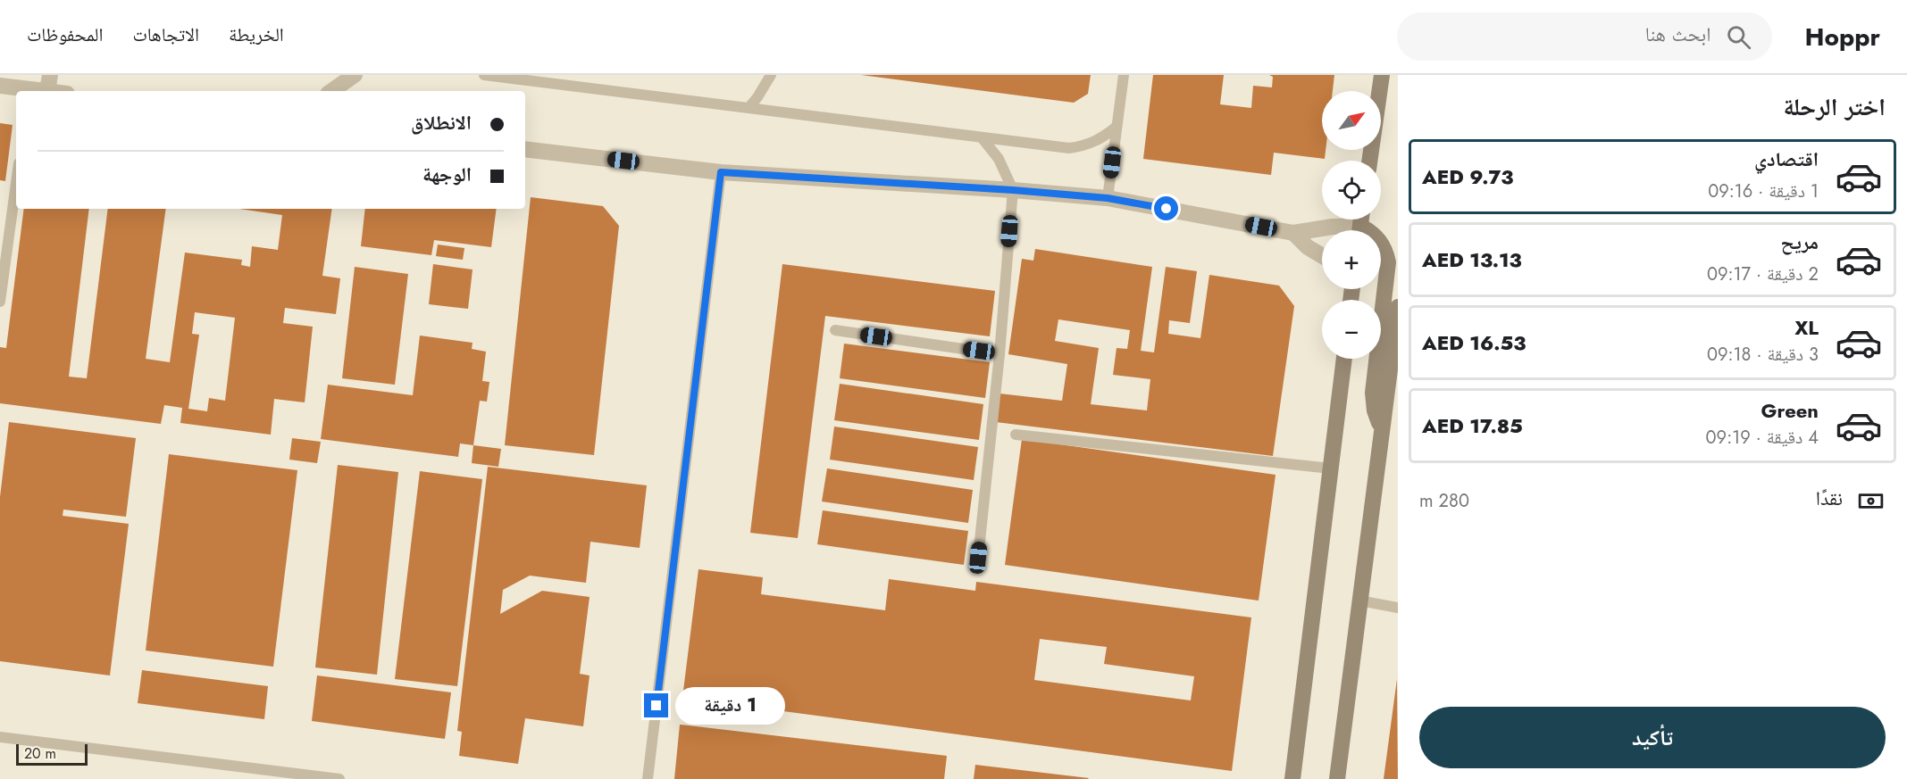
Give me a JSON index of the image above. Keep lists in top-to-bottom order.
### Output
{
  "scale_bar": "20 m",
  "north": "top right",
  "page": {
    "header": "Hoppr",
    "search": "ابحث هنا",
    "nav": ["الخريطة", "الاتجاهات", "المحفوظات"],
    "heading": "اختر الرحلة",
    "map_buttons": ["+", "−"],
    "banner": ["الانطلاق", "الوجهة"],
    "list": [
      {
        "name": "اقتصادي",
        "note": "1 دقيقة · 09:16",
        "value": "AED 9.73"
      },
      {
        "name": "مريح",
        "note": "2 دقيقة · 09:17",
        "value": "AED 13.13"
      },
      {
        "name": "XL",
        "note": "3 دقيقة · 09:18",
        "value": "AED 16.53"
      },
      {
        "name": "Green",
        "note": "4 دقيقة · 09:19",
        "value": "AED 17.85"
      }
    ],
    "pay": ["نقدًا", "280 m"],
    "bubble": "1 دقيقة",
    "buttons": "تأكيد",
    "scale": "20 m"
  }
}
